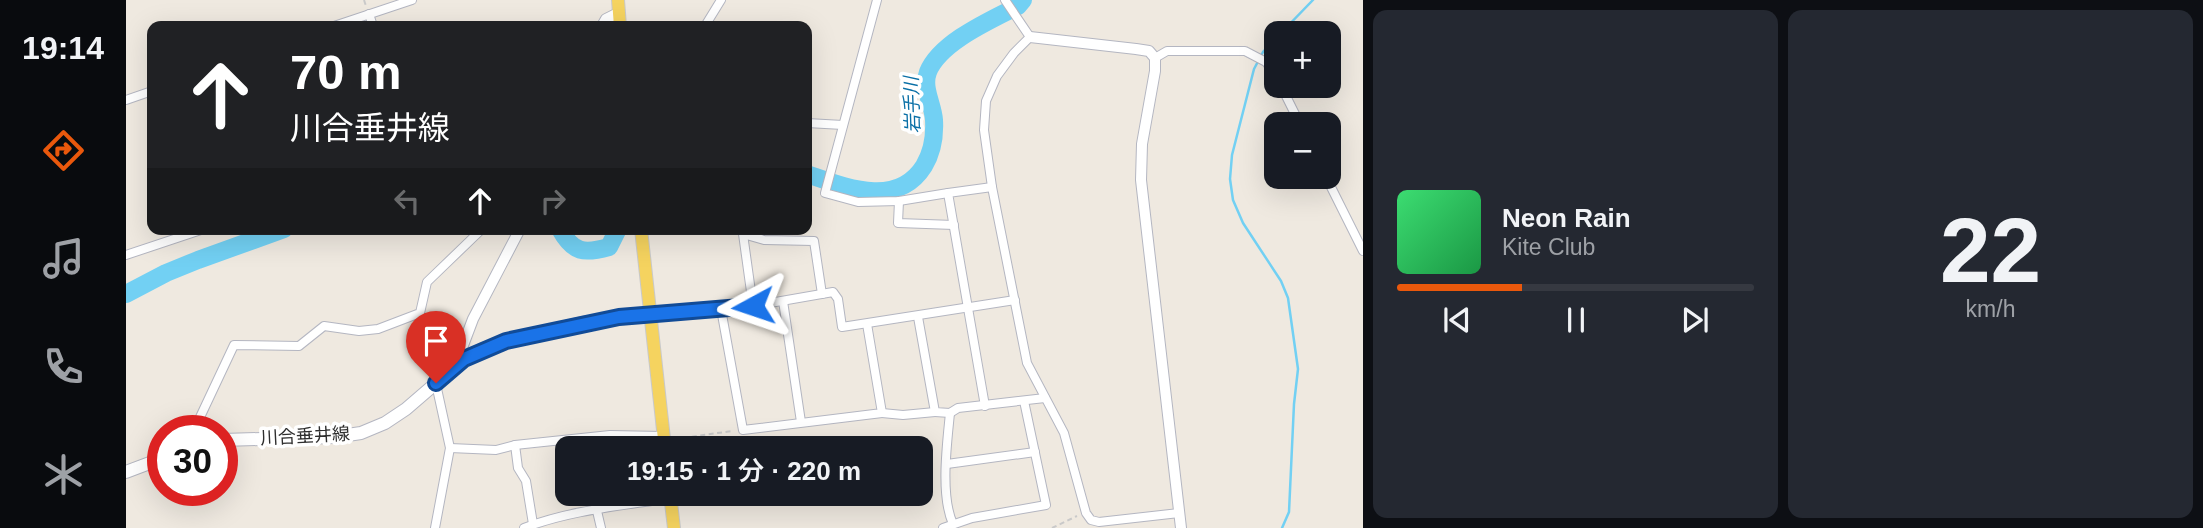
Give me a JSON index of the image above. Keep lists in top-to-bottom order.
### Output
{
  "streets": {
    "main road": ["川合垂井線"]
  },
  "water": ["岩手川"],
  "page": {
    "tabs": "19:14",
    "tile": ["22", "km/h"],
    "map_buttons": ["+", "−"],
    "turn": ["70 m", "川合垂井線"],
    "song": ["Neon Rain", "Kite Club"],
    "limit": "30",
    "trip": "19:15 · 1 分 · 220 m"
  }
}
